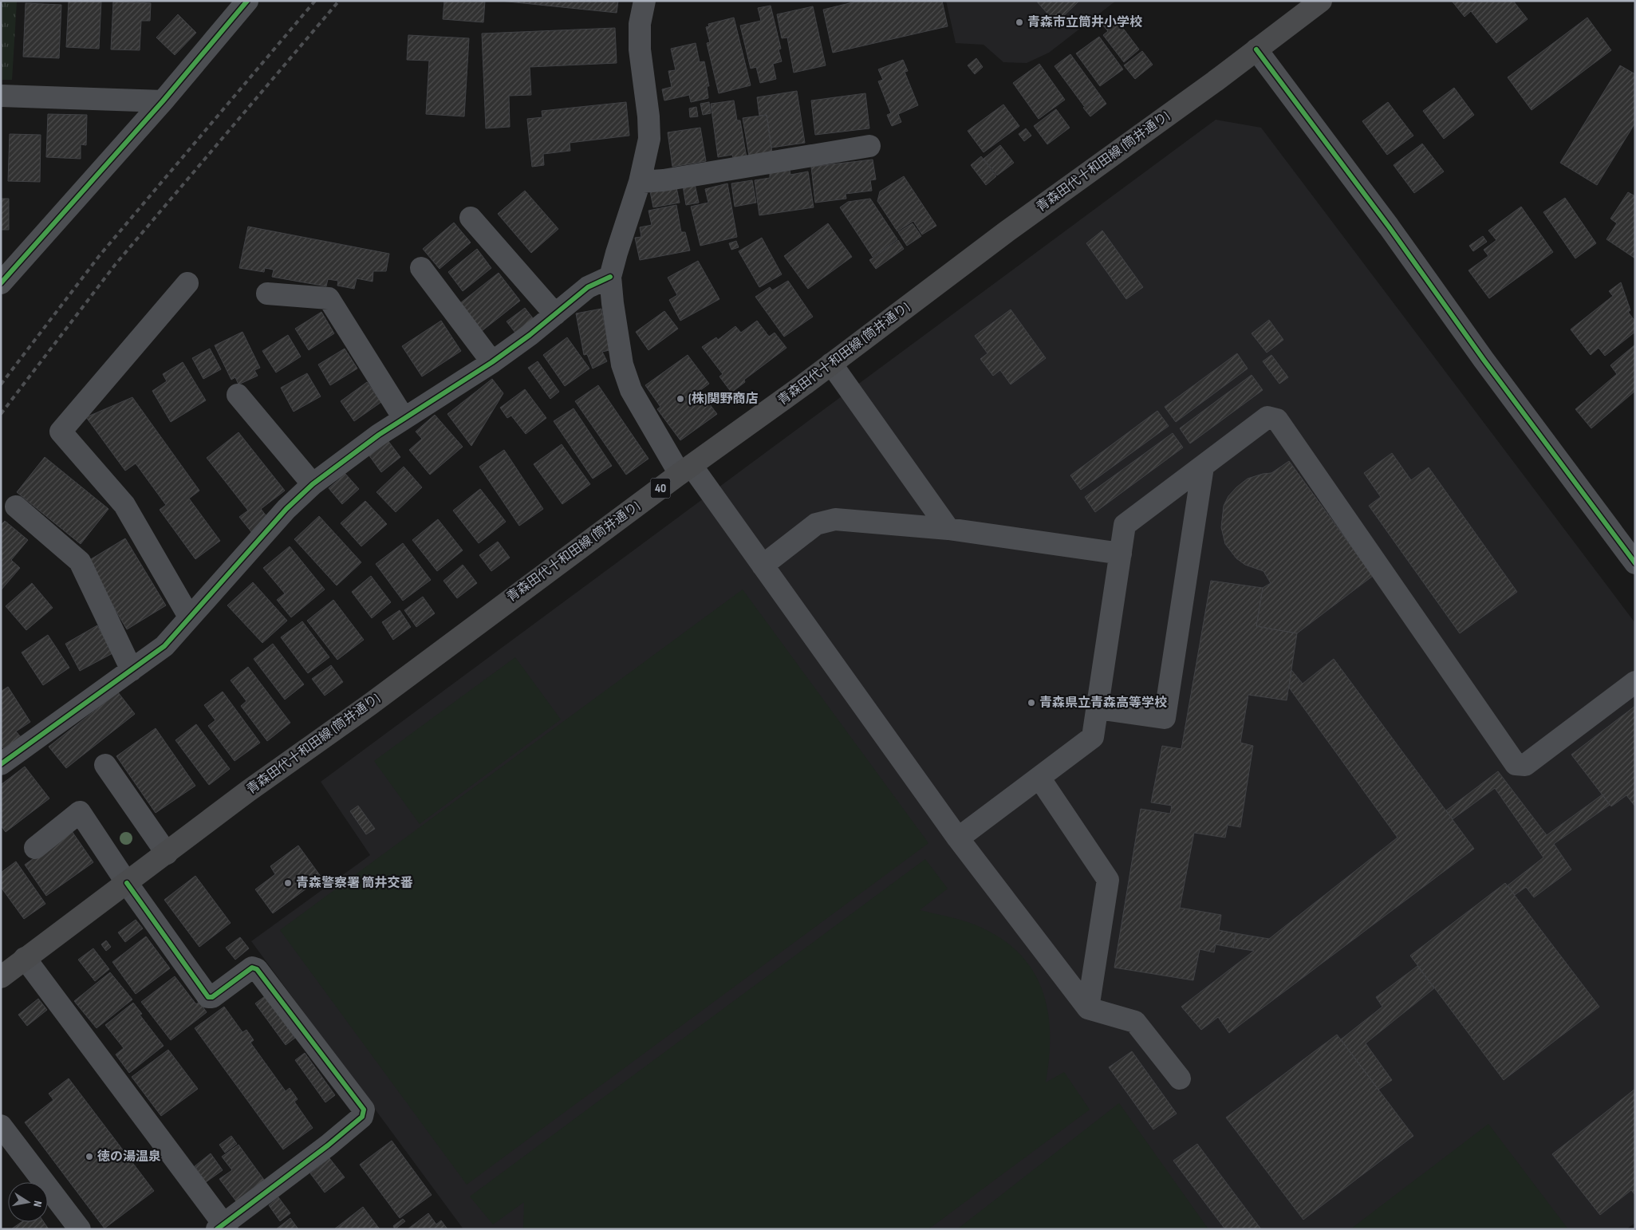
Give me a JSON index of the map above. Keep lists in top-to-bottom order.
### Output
{
  "streets": {
    "main road": ["青森田代十和田線 (筒井通り)", "40"]
  },
  "places": [
    "青森市立筒井小学校",
    "(株)関野商店",
    "青森県立青森高等学校",
    "青森警察署 筒井交番",
    "徳の湯温泉"
  ],
  "north": "right"
}
